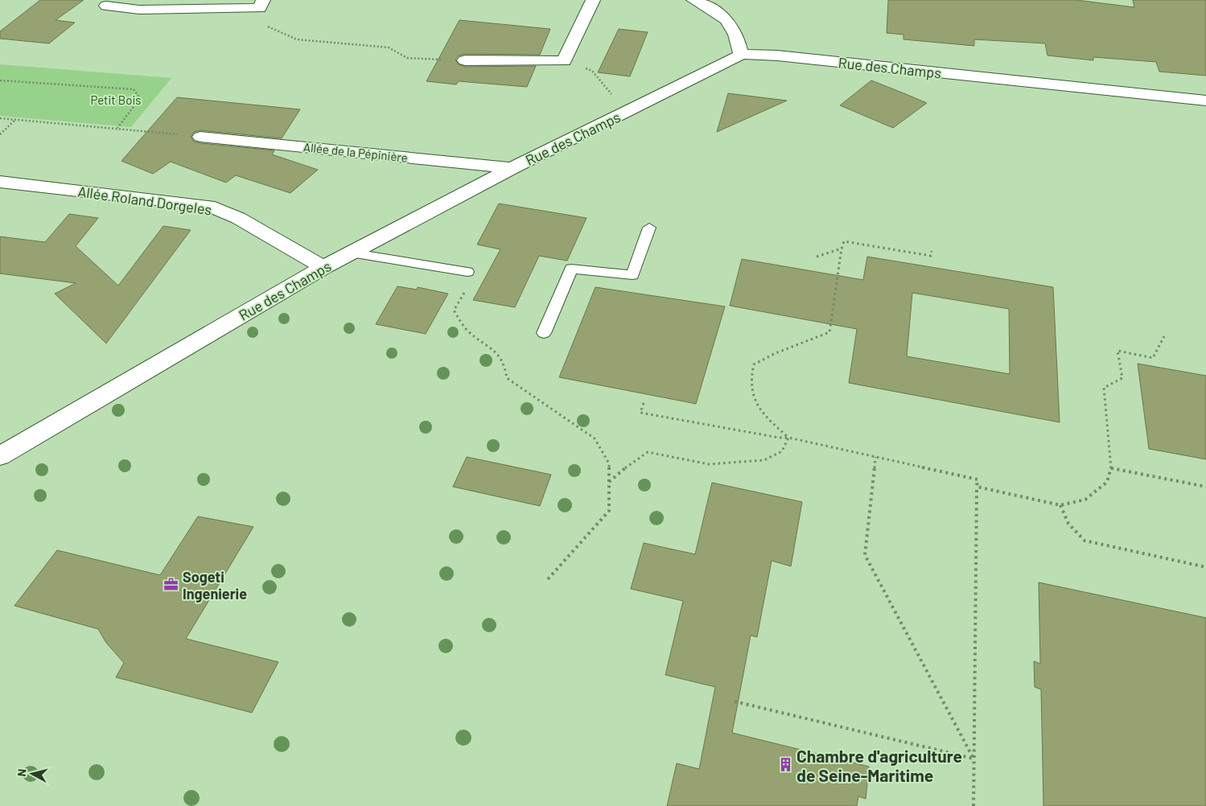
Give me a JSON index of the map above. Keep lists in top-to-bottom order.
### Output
{
  "streets": {
    "street": ["Rue des Champs", "Allée de la Pépinière", "Allée Roland Dorgeles"]
  },
  "crossings": [
    ["Rue des Champs", "Allée de la Pépinière"],
    ["Rue des Champs", "Allée Roland Dorgeles"]
  ],
  "parks": ["Petit Bois"],
  "places": {
    "office": ["Sogeti Ingenierie"],
    "building": ["Chambre d'agriculture de Seine-Maritime"]
  },
  "north": "left"
}
